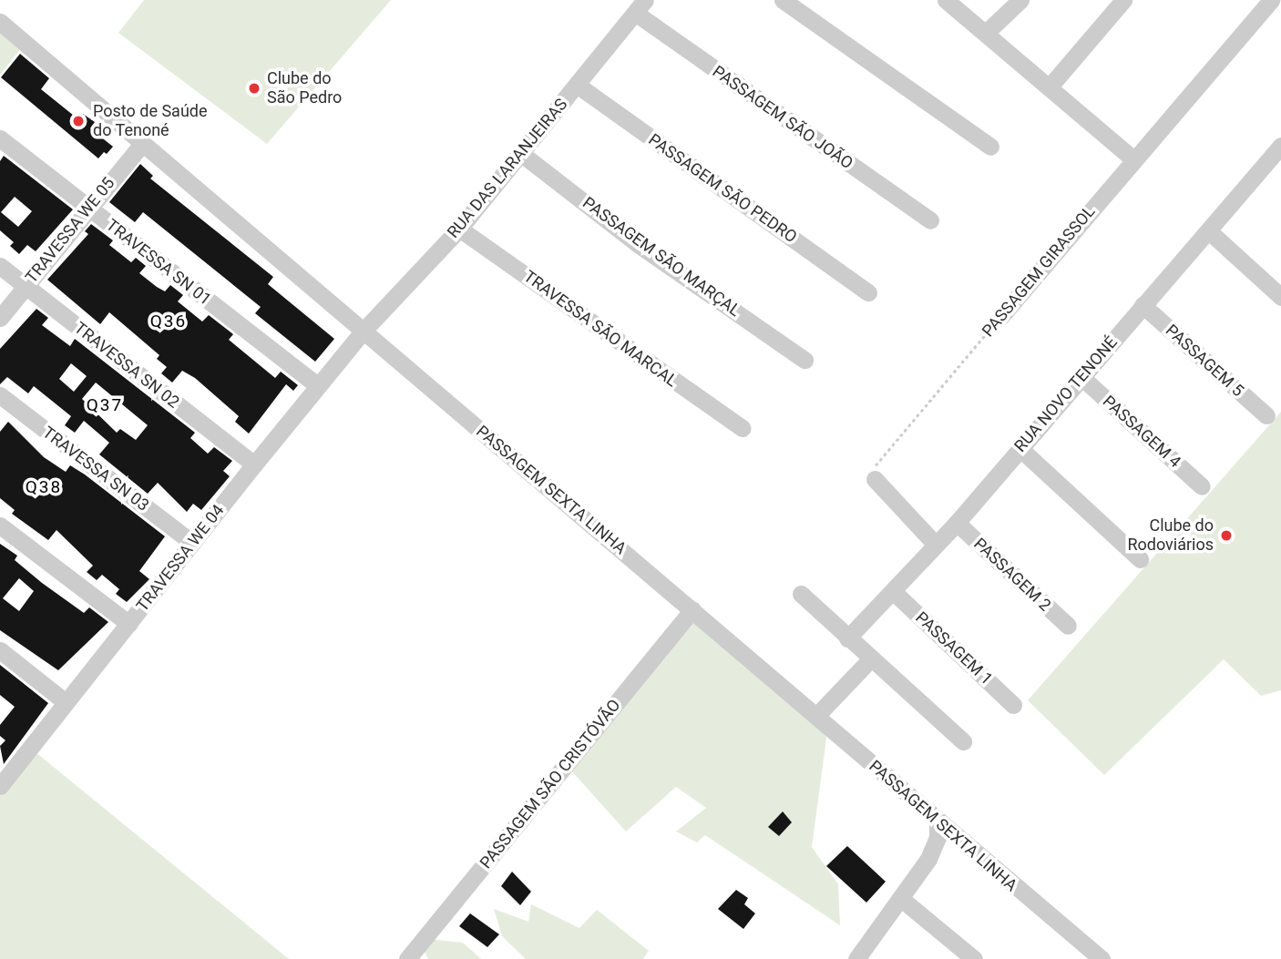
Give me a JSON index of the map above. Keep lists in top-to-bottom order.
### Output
{
  "streets": {
    "street": [
      "PASSAGEM SÃO JOÃO",
      "RUA DAS LARANJEIRAS",
      "PASSAGEM SÃO PEDRO",
      "TRAVESSA WE 05",
      "PASSAGEM SÃO MARÇAL",
      "TRAVESSA SN 01",
      "PASSAGEM GIRASSOL",
      "TRAVESSA SÃO MARCAL",
      "PASSAGEM 5",
      "TRAVESSA SN 02",
      "RUA NOVO TENONÉ",
      "PASSAGEM 4",
      "TRAVESSA SN 03",
      "PASSAGEM SEXTA LINHA",
      "TRAVESSA WE 04",
      "PASSAGEM 2",
      "PASSAGEM 1",
      "PASSAGEM SÃO CRISTÓVÃO"
    ]
  },
  "crossings": [
    ["PASSAGEM SÃO JOÃO", "RUA DAS LARANJEIRAS"],
    ["RUA DAS LARANJEIRAS", "PASSAGEM SÃO PEDRO"],
    ["RUA DAS LARANJEIRAS", "PASSAGEM SÃO MARÇAL"],
    ["RUA DAS LARANJEIRAS", "TRAVESSA SÃO MARCAL"],
    ["RUA DAS LARANJEIRAS", "PASSAGEM SEXTA LINHA"],
    ["RUA DAS LARANJEIRAS", "TRAVESSA WE 04"],
    ["TRAVESSA WE 05", "TRAVESSA SN 01"],
    ["TRAVESSA WE 05", "TRAVESSA SN 02"],
    ["TRAVESSA WE 05", "PASSAGEM SEXTA LINHA"],
    ["TRAVESSA SN 01", "TRAVESSA WE 04"],
    ["PASSAGEM 5", "RUA NOVO TENONÉ"],
    ["TRAVESSA SN 02", "TRAVESSA WE 04"],
    ["RUA NOVO TENONÉ", "PASSAGEM 4"],
    ["RUA NOVO TENONÉ", "PASSAGEM 2"],
    ["RUA NOVO TENONÉ", "PASSAGEM 1"],
    ["TRAVESSA SN 03", "TRAVESSA WE 04"],
    ["PASSAGEM SEXTA LINHA", "TRAVESSA WE 04"],
    ["PASSAGEM SEXTA LINHA", "PASSAGEM SÃO CRISTÓVÃO"]
  ],
  "districts": ["Q36", "Q37", "Q38"],
  "places": ["Clube do São Pedro", "Posto de Saúde do Tenoné", "Clube do Rodoviários"]
}
